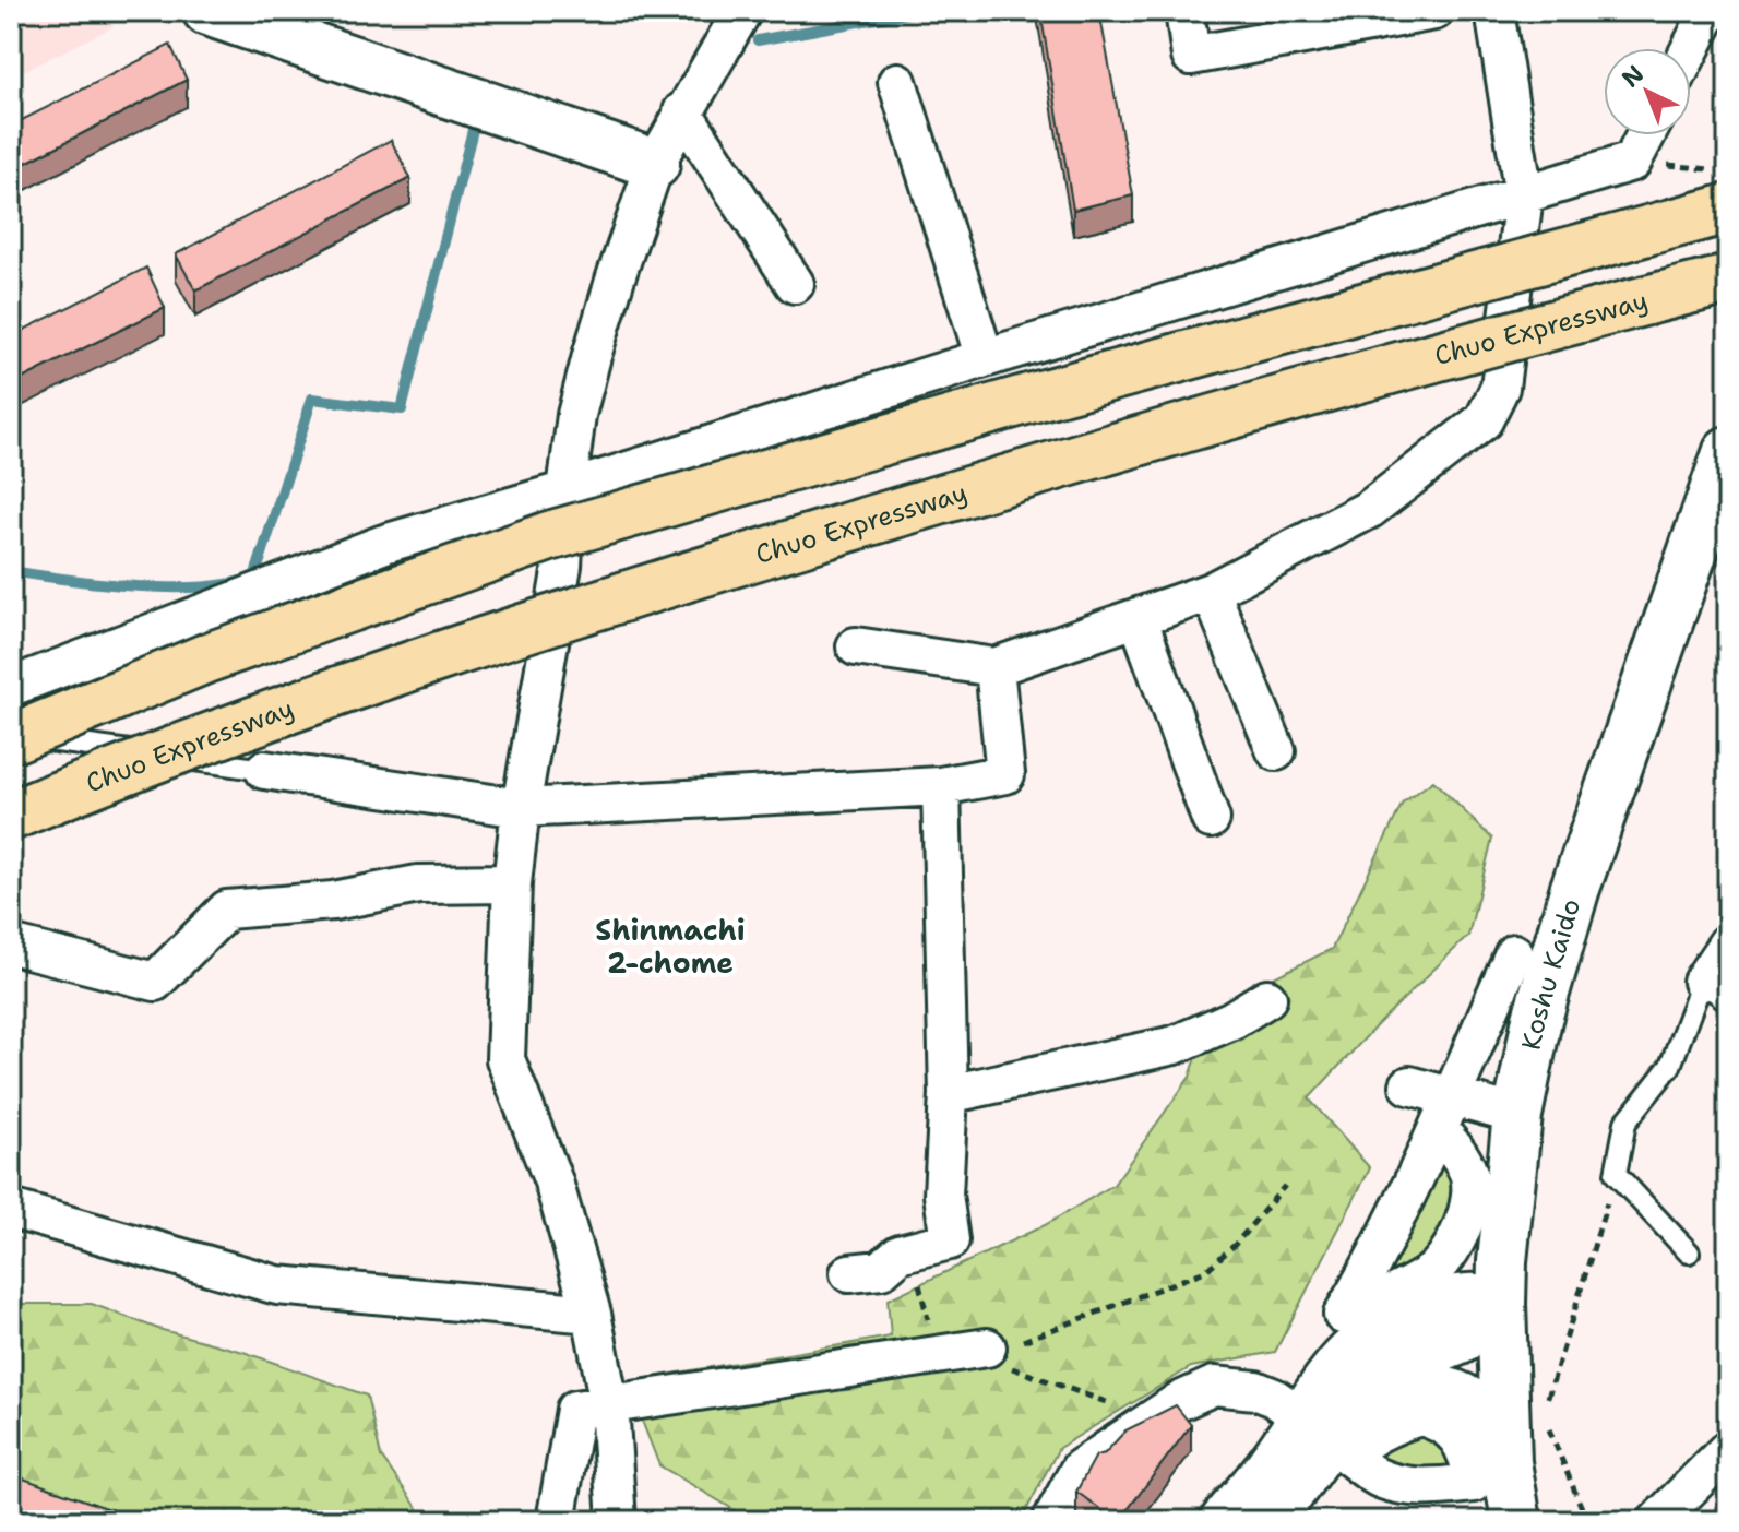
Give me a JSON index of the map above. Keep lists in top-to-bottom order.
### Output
{
  "streets": {
    "highway": ["Chuo Expressway"],
    "street": ["Koshu Kaido"]
  },
  "districts": ["Shinmachi 2-chome"],
  "north": "top left"
}
